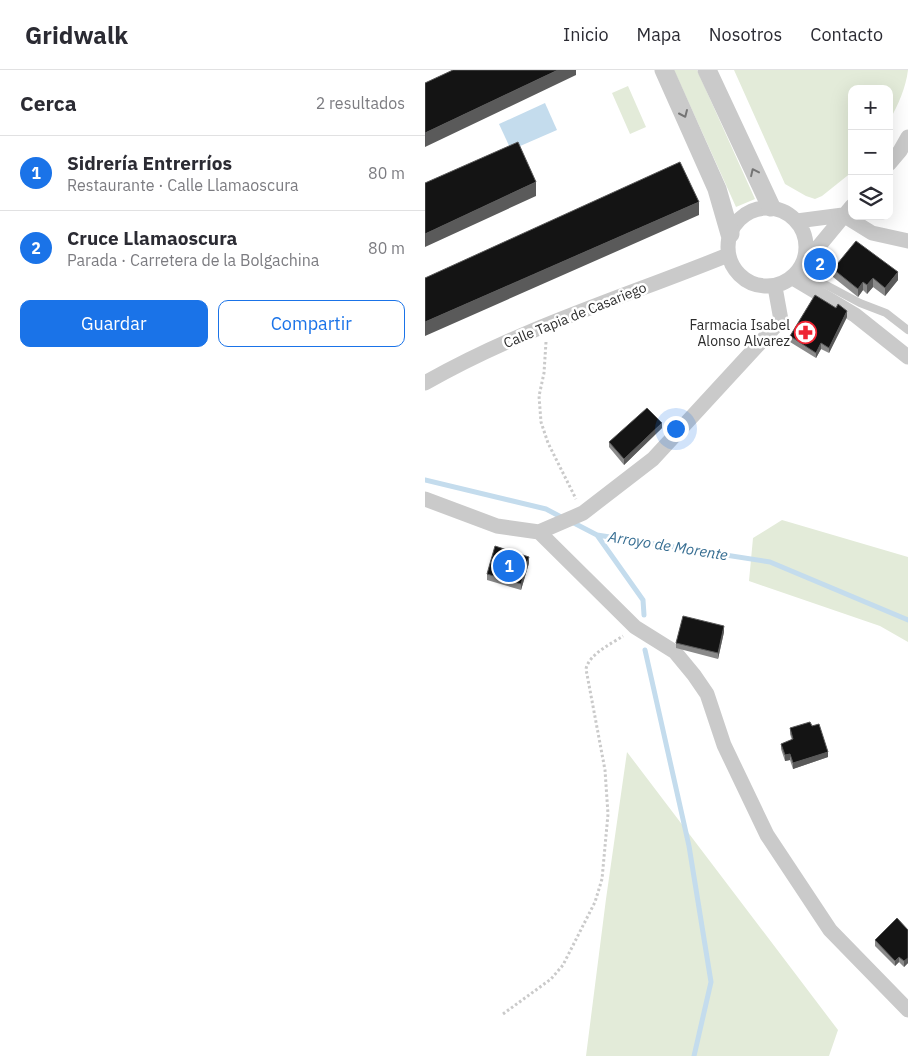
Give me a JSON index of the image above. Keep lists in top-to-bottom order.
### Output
{
  "streets": {
    "street": ["Calle Tapia de Casariego"]
  },
  "water": ["Arroyo de Morente"],
  "places": {
    "pharmacy": ["Farmacia Isabel Alonso Alvarez"]
  },
  "page": {
    "header": "Gridwalk",
    "nav": [
      "Inicio",
      "Mapa",
      "Nosotros",
      "Contacto"
    ],
    "heading": ["Cerca", "2 resultados"],
    "map_buttons": ["+", "−"],
    "list": [
      {
        "mark": "1",
        "name": "Sidrería Entrerríos",
        "note": "Restaurante · Calle Llamaoscura",
        "value": "80 m"
      },
      {
        "mark": "2",
        "name": "Cruce Llamaoscura",
        "note": "Parada · Carretera de la Bolgachina",
        "value": "80 m"
      }
    ],
    "pins": ["2", "1"],
    "buttons": ["Guardar", "Compartir"]
  }
}
